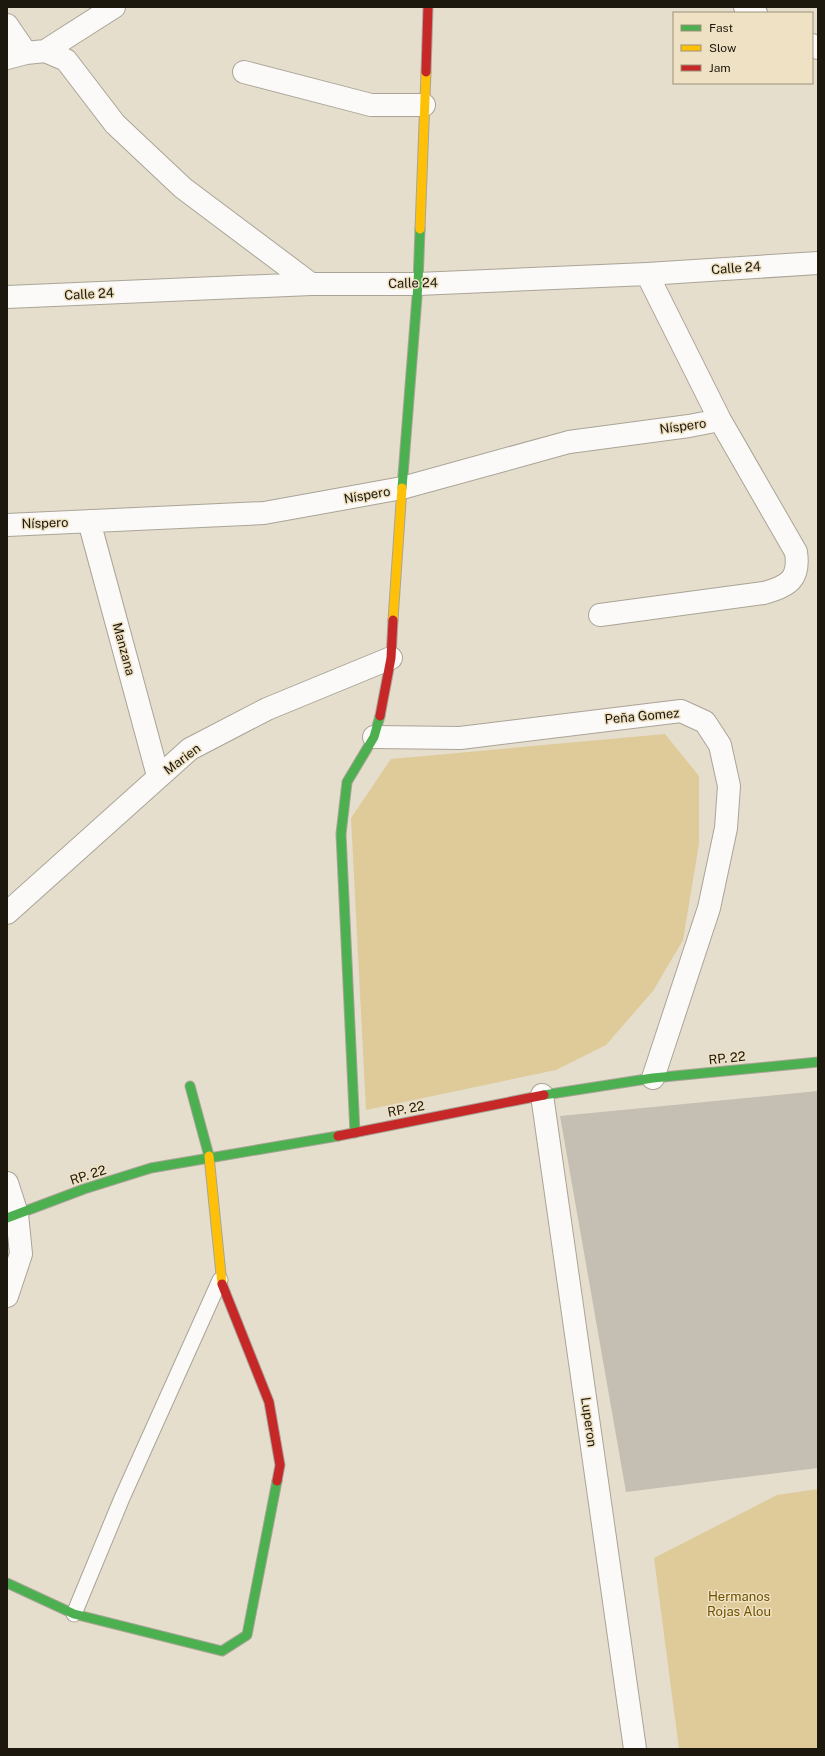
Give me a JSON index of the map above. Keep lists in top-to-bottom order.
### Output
{
  "streets": {
    "street": [
      "Calle 24",
      "Níspero",
      "Manzana",
      "Peña Gomez",
      "Marien",
      "RP. 22",
      "Luperon"
    ]
  },
  "crossings": [
    ["Níspero", "Manzana"],
    ["Manzana", "Marien"],
    ["Peña Gomez", "RP. 22"],
    ["RP. 22", "Luperon"]
  ],
  "parks": ["Hermanos Rojas Alou"],
  "legend": ["Fast", "Slow", "Jam"]
}
